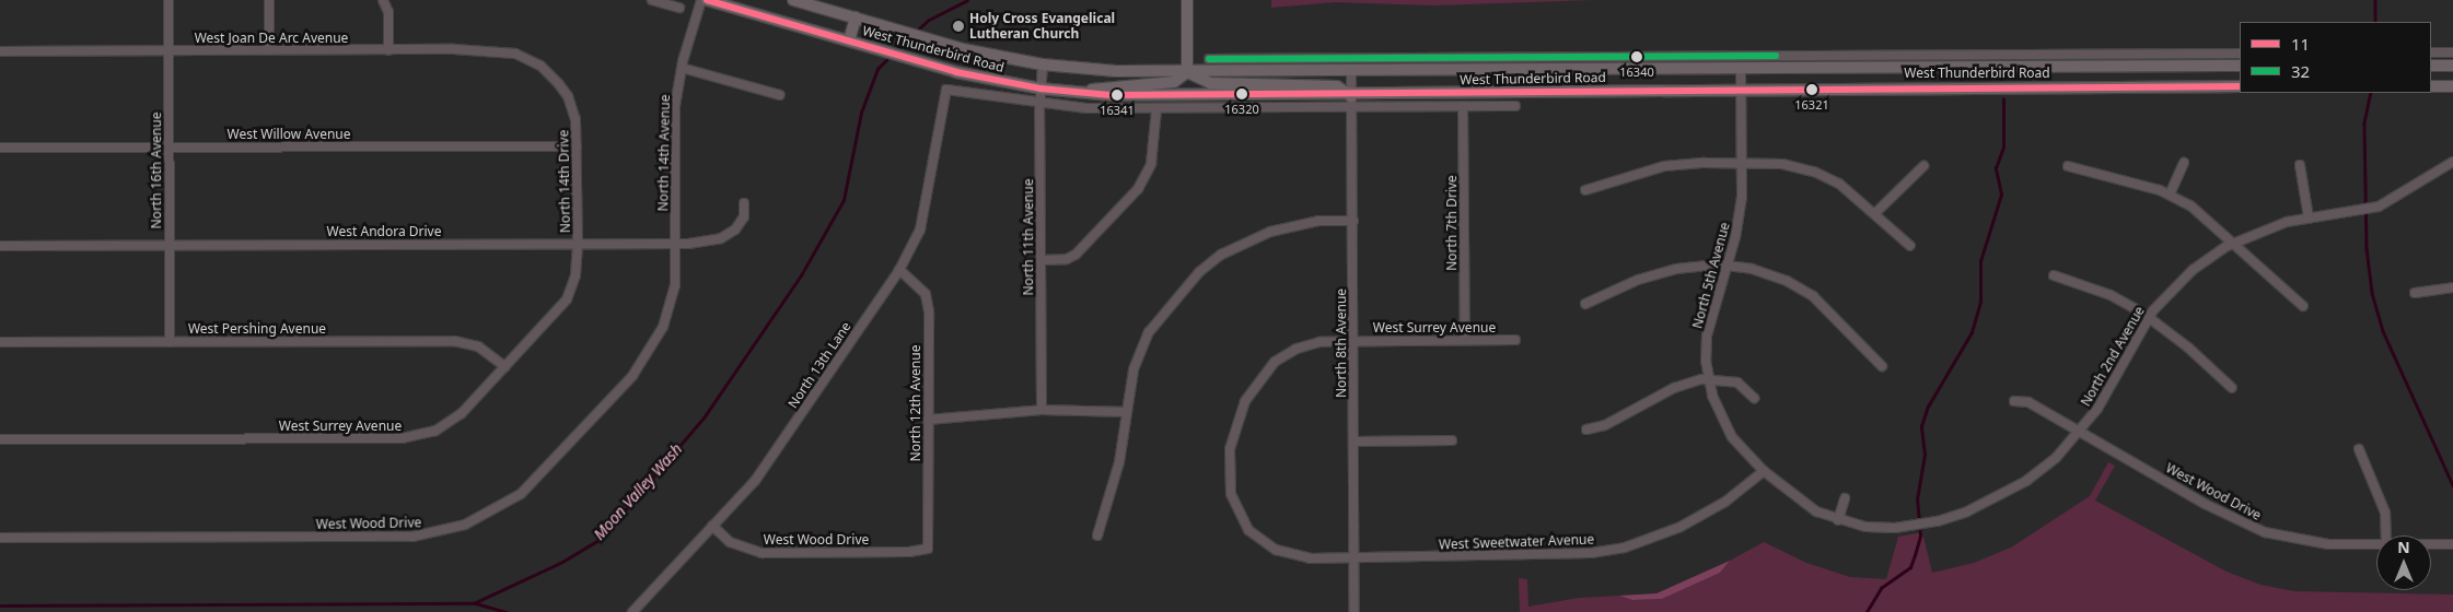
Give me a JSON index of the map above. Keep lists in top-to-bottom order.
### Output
{
  "streets": {
    "main road": ["West Thunderbird Road"],
    "street": [
      "West Joan De Arc Avenue",
      "West Willow Avenue",
      "North 14th Avenue",
      "North 16th Avenue",
      "North 14th Drive",
      "North 7th Drive",
      "West Andora Drive",
      "North 11th Avenue",
      "North 5th Avenue",
      "West Surrey Avenue",
      "West Pershing Avenue",
      "North 8th Avenue",
      "North 2nd Avenue",
      "North 13th Lane",
      "North 12th Avenue",
      "West Wood Drive",
      "West Sweetwater Avenue"
    ]
  },
  "crossings": [
    ["West Joan De Arc Avenue", "North 16th Avenue"],
    ["West Joan De Arc Avenue", "North 14th Drive"],
    ["West Thunderbird Road", "North 7th Drive"],
    ["West Thunderbird Road", "North 11th Avenue"],
    ["West Thunderbird Road", "North 5th Avenue"],
    ["West Thunderbird Road", "North 8th Avenue"],
    ["West Thunderbird Road", "North 13th Lane"],
    ["West Willow Avenue", "North 16th Avenue"],
    ["West Willow Avenue", "North 14th Drive"],
    ["North 14th Avenue", "West Andora Drive"],
    ["North 14th Avenue", "West Wood Drive"],
    ["North 16th Avenue", "West Andora Drive"],
    ["North 16th Avenue", "West Pershing Avenue"],
    ["North 14th Drive", "West Andora Drive"],
    ["North 14th Drive", "West Surrey Avenue"],
    ["North 7th Drive", "West Surrey Avenue"],
    ["West Andora Drive", "West Surrey Avenue"],
    ["West Andora Drive", "West Wood Drive"],
    ["North 5th Avenue", "West Sweetwater Avenue"],
    ["West Surrey Avenue", "West Pershing Avenue"],
    ["West Surrey Avenue", "North 8th Avenue"],
    ["West Surrey Avenue", "West Sweetwater Avenue"],
    ["North 8th Avenue", "West Sweetwater Avenue"],
    ["North 2nd Avenue", "West Wood Drive"],
    ["North 13th Lane", "North 12th Avenue"],
    ["North 13th Lane", "West Wood Drive"],
    ["North 12th Avenue", "West Wood Drive"]
  ],
  "water": ["Moon Valley Wash"],
  "places": [
    "Holy Cross Evangelical Lutheran Church",
    "16340",
    "16321",
    "16320",
    "16341"
  ],
  "lines": ["transit line 11", "transit line 32"],
  "legend": ["11", "32"],
  "north": "top"
}
